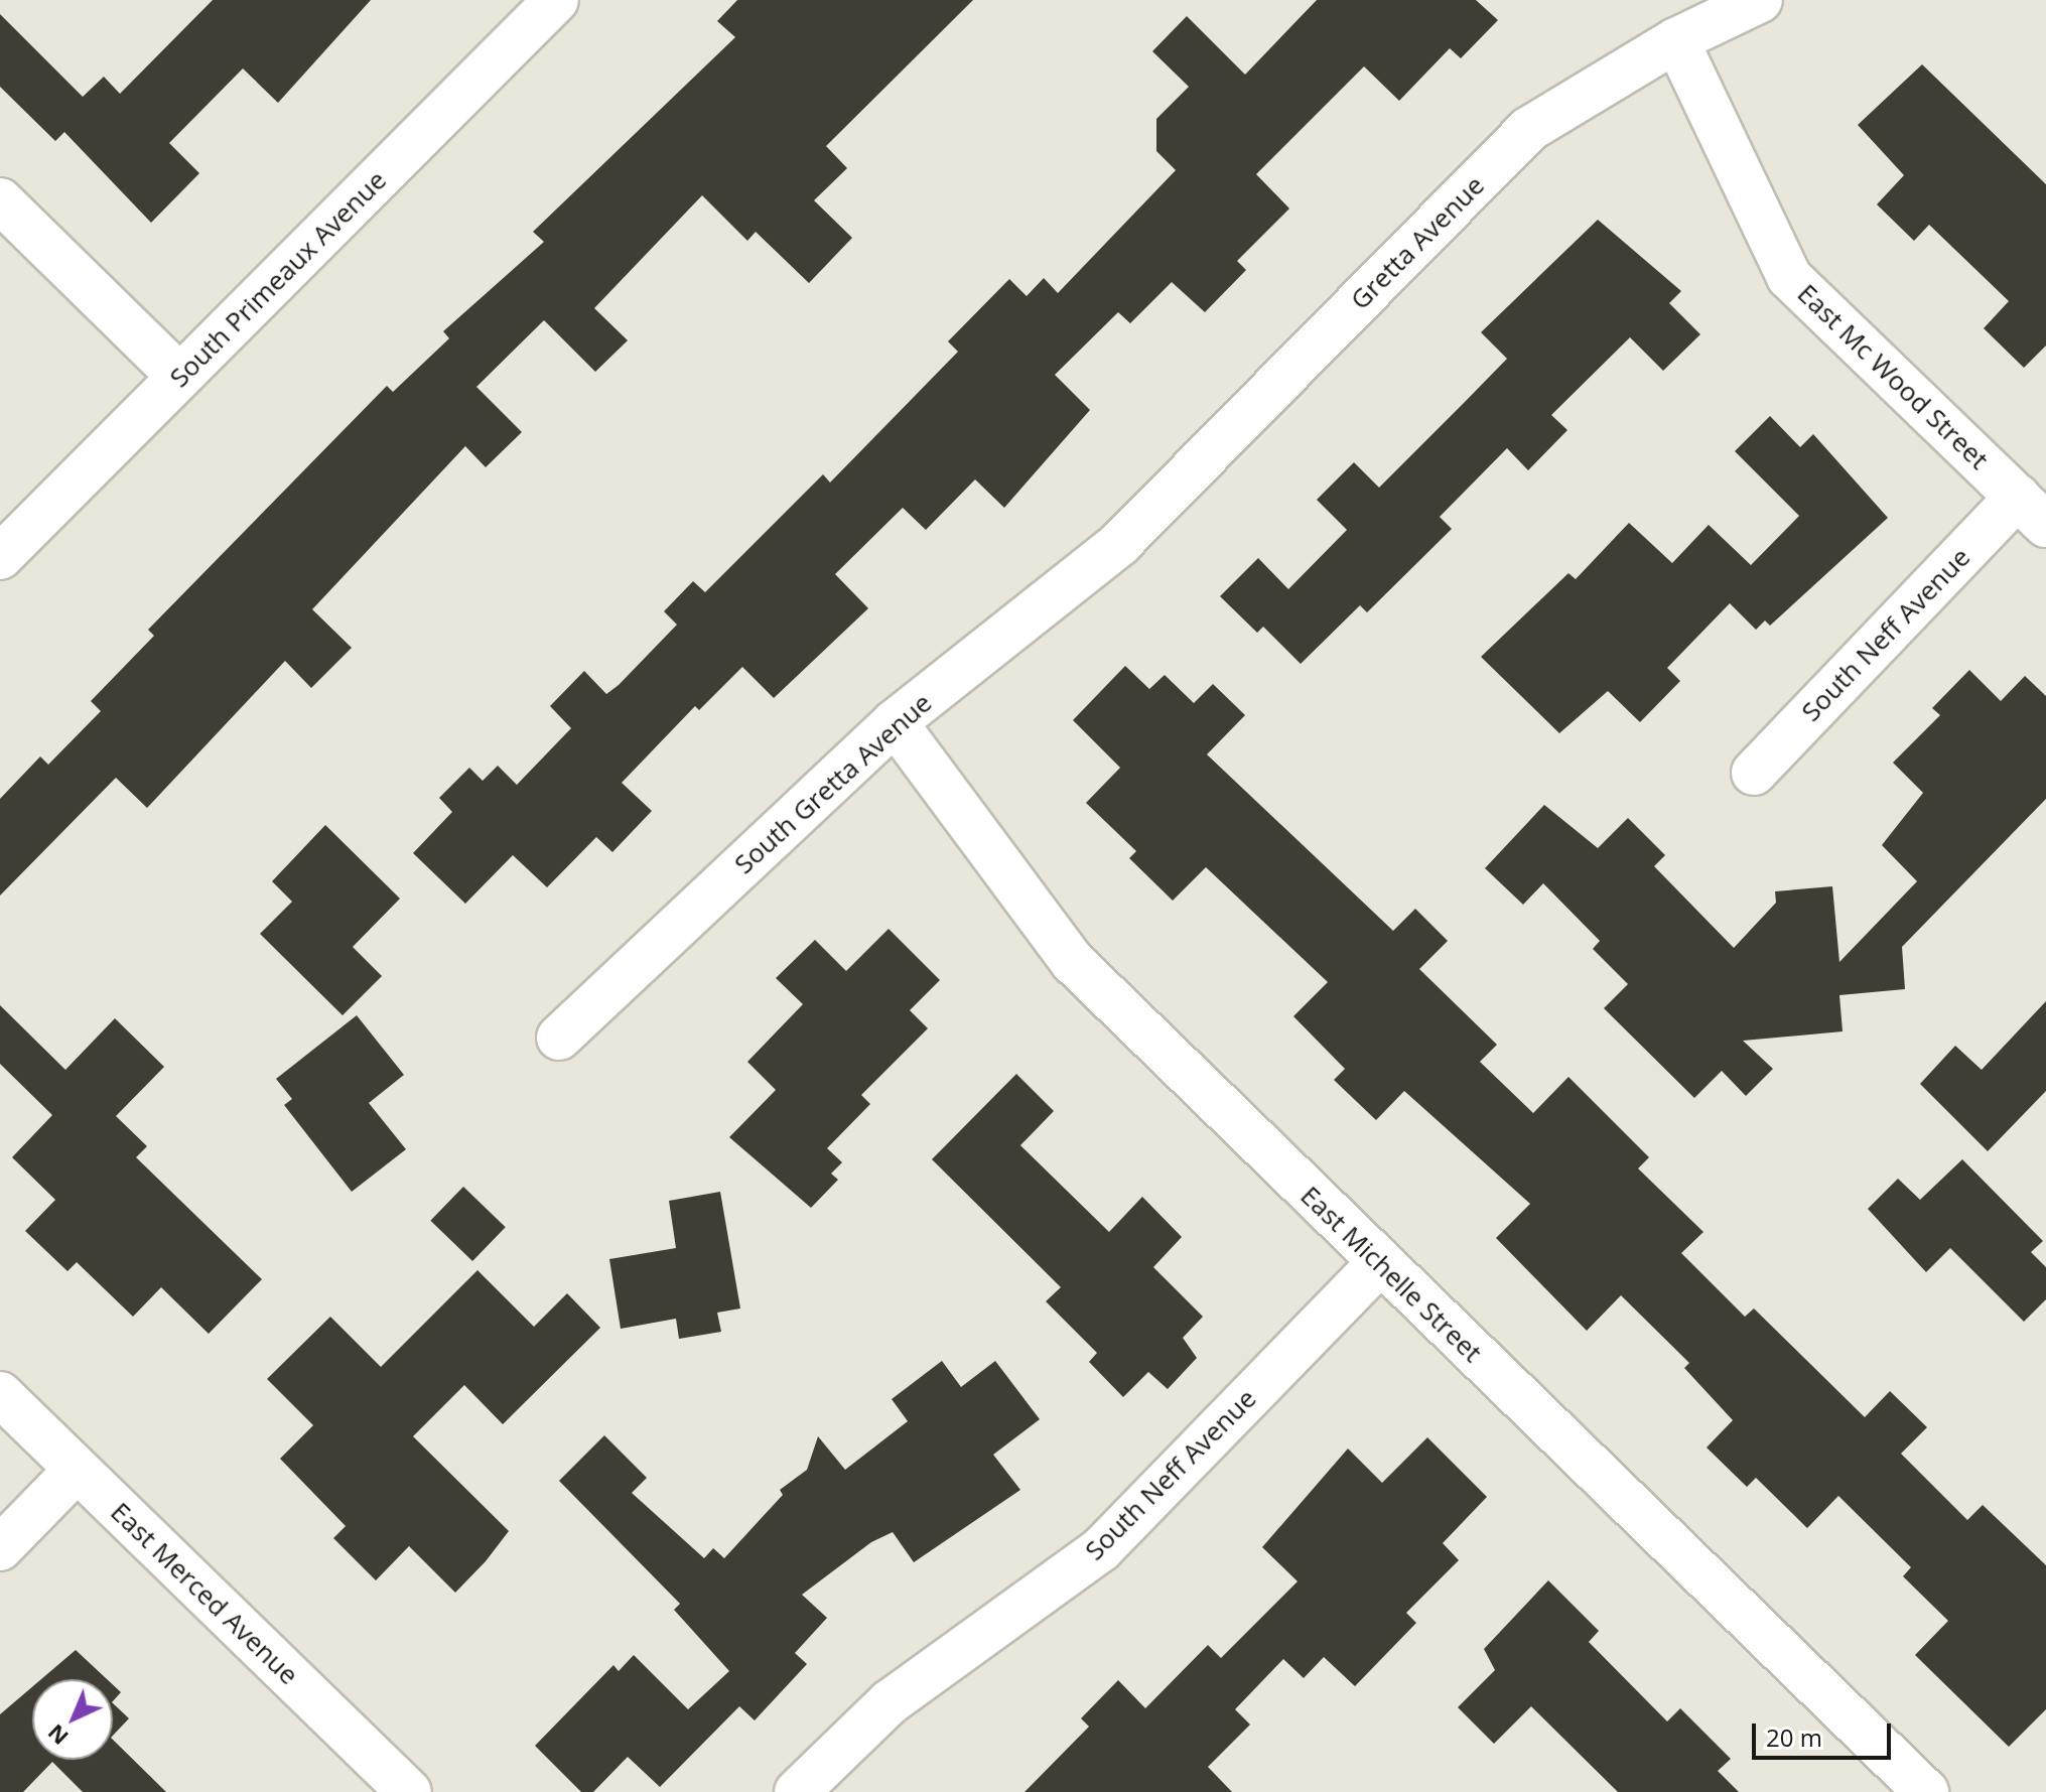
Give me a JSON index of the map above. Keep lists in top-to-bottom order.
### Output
{
  "streets": {
    "street": [
      "Gretta Avenue",
      "South Primeaux Avenue",
      "East Mc Wood Street",
      "South Neff Avenue",
      "South Gretta Avenue",
      "East Michelle Street",
      "East Merced Avenue"
    ]
  },
  "crossings": [
    ["Gretta Avenue", "East Mc Wood Street"],
    ["Gretta Avenue", "South Gretta Avenue"],
    ["East Mc Wood Street", "South Neff Avenue"],
    ["South Neff Avenue", "East Michelle Street"],
    ["South Gretta Avenue", "East Michelle Street"]
  ],
  "scale_bar": "20 m",
  "north": "bottom left"
}
